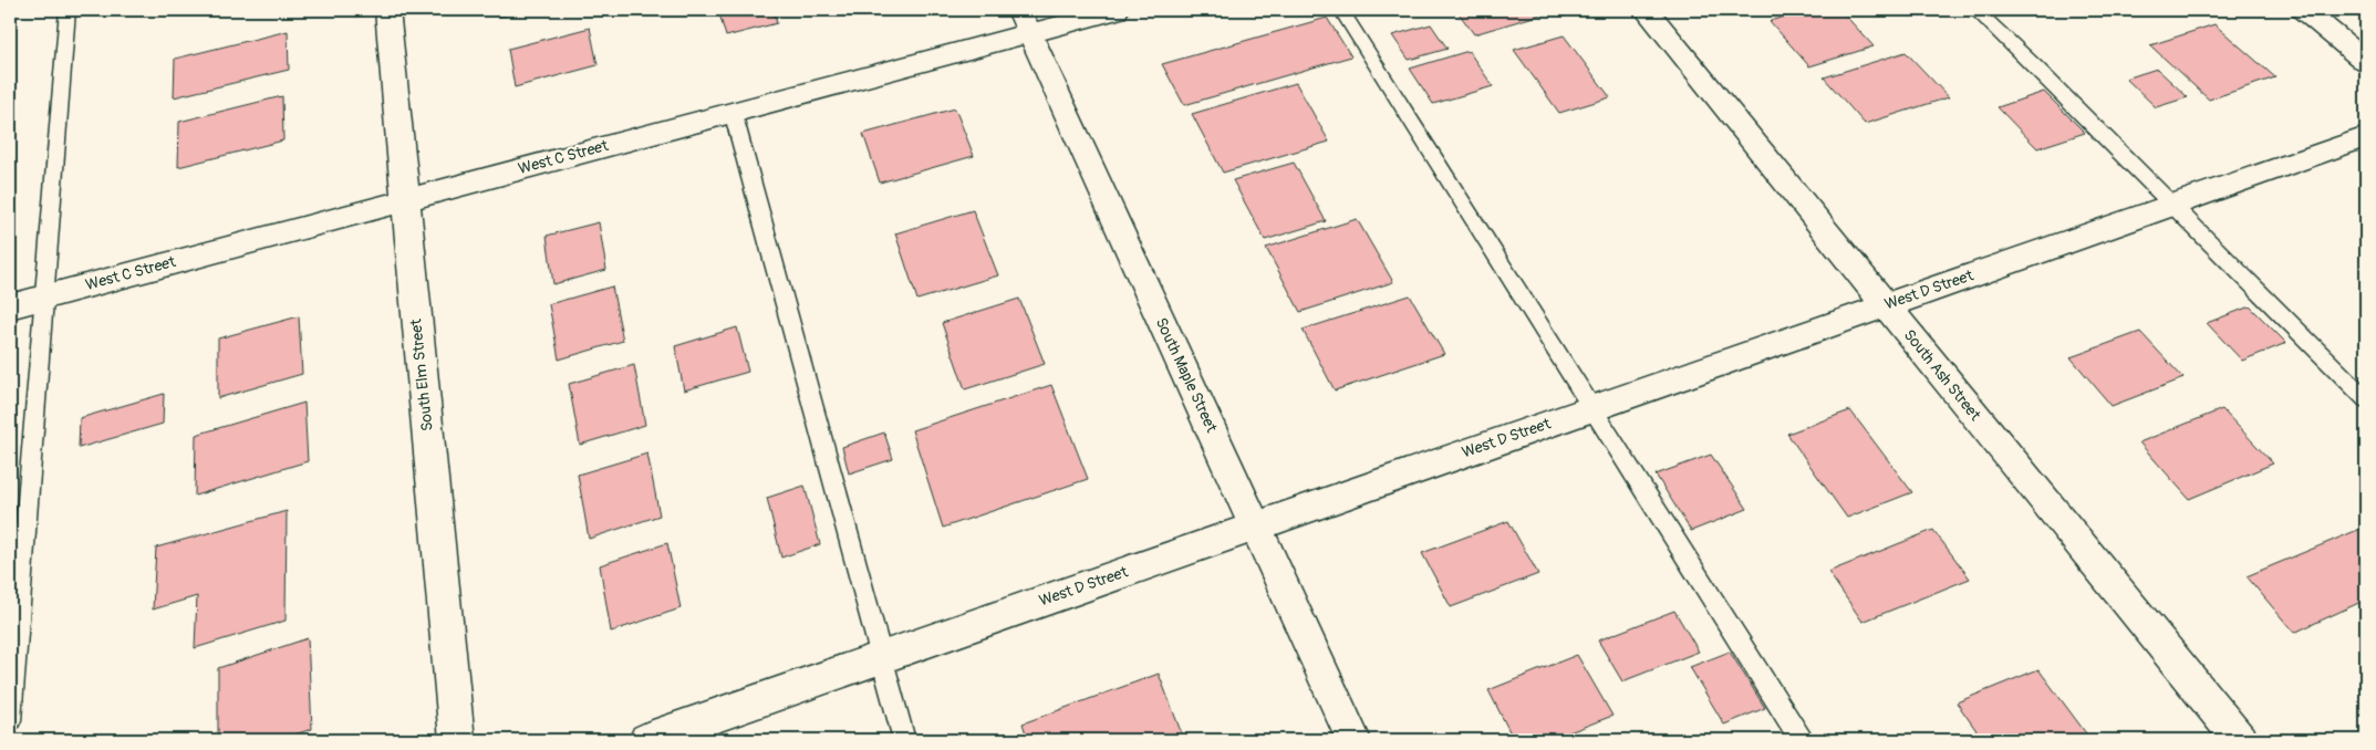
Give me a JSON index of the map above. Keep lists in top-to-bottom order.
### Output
{
  "streets": {
    "street": [
      "West C Street",
      "West D Street",
      "South Elm Street",
      "South Maple Street",
      "South Ash Street"
    ]
  },
  "crossings": [
    ["West C Street", "South Elm Street"],
    ["West C Street", "South Maple Street"],
    ["West D Street", "South Maple Street"],
    ["West D Street", "South Ash Street"]
  ]
}
